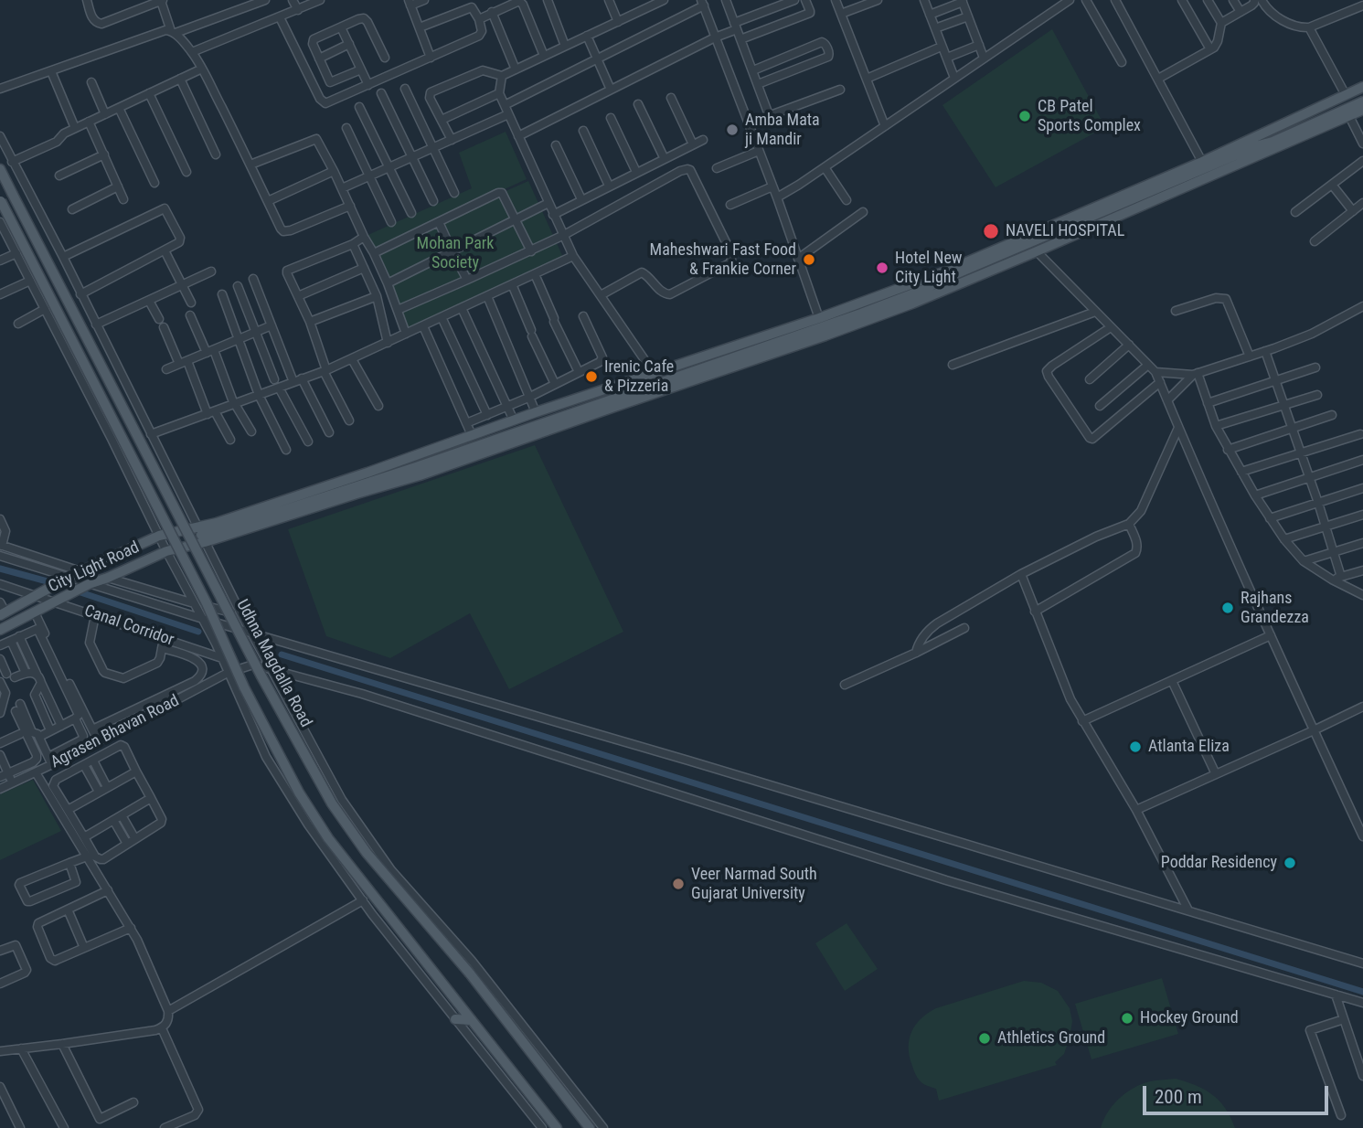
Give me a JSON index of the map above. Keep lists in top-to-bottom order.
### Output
{
  "streets": {
    "main road": ["City Light Road", "Udhna Magdalla Road"],
    "street": ["Canal Corridor", "Agrasen Bhavan Road"]
  },
  "crossings": [
    ["City Light Road", "Canal Corridor"]
  ],
  "parks": ["Mohan Park Society"],
  "places": [
    "CB Patel Sports Complex",
    "Amba Mata ji Mandir",
    "NAVELI HOSPITAL",
    "Maheshwari Fast Food & Frankie Corner",
    "Hotel New City Light",
    "Irenic Cafe & Pizzeria",
    "Rajhans Grandezza",
    "Atlanta Eliza",
    "Poddar Residency",
    "Veer Narmad South Gujarat University",
    "Hockey Ground",
    "Athletics Ground"
  ],
  "scale_bar": "200 m"
}
